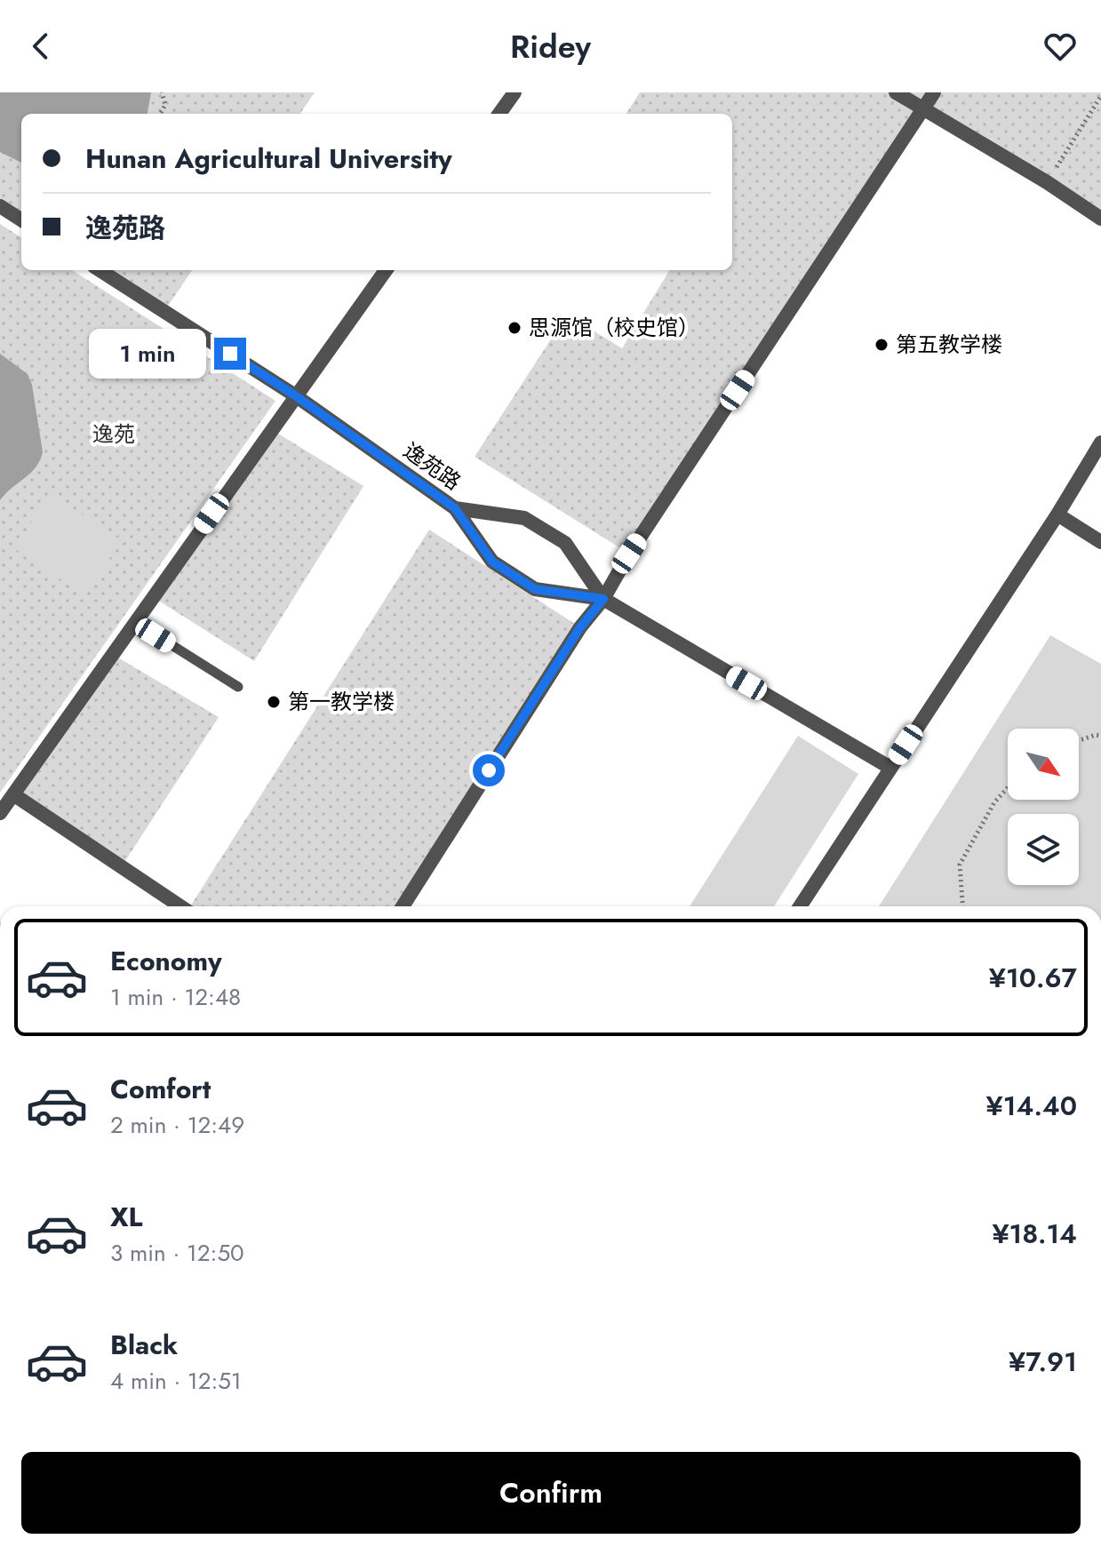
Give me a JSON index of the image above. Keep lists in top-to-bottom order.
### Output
{
  "streets": {
    "street": ["逸苑路"]
  },
  "parks": ["逸苑"],
  "places": ["思源馆（校史馆）", "第五教学楼", "第一教学楼"],
  "north": "bottom right",
  "page": {
    "header": "Ridey",
    "banner": ["Hunan Agricultural University", "逸苑路"],
    "bubble": "1 min",
    "list": [
      {
        "name": "Economy",
        "note": "1 min · 12:48",
        "value": "¥10.67"
      },
      {
        "name": "Comfort",
        "note": "2 min · 12:49",
        "value": "¥14.40"
      },
      {
        "name": "XL",
        "note": "3 min · 12:50",
        "value": "¥18.14"
      },
      {
        "name": "Black",
        "note": "4 min · 12:51",
        "value": "¥7.91"
      }
    ],
    "buttons": "Confirm"
  }
}
